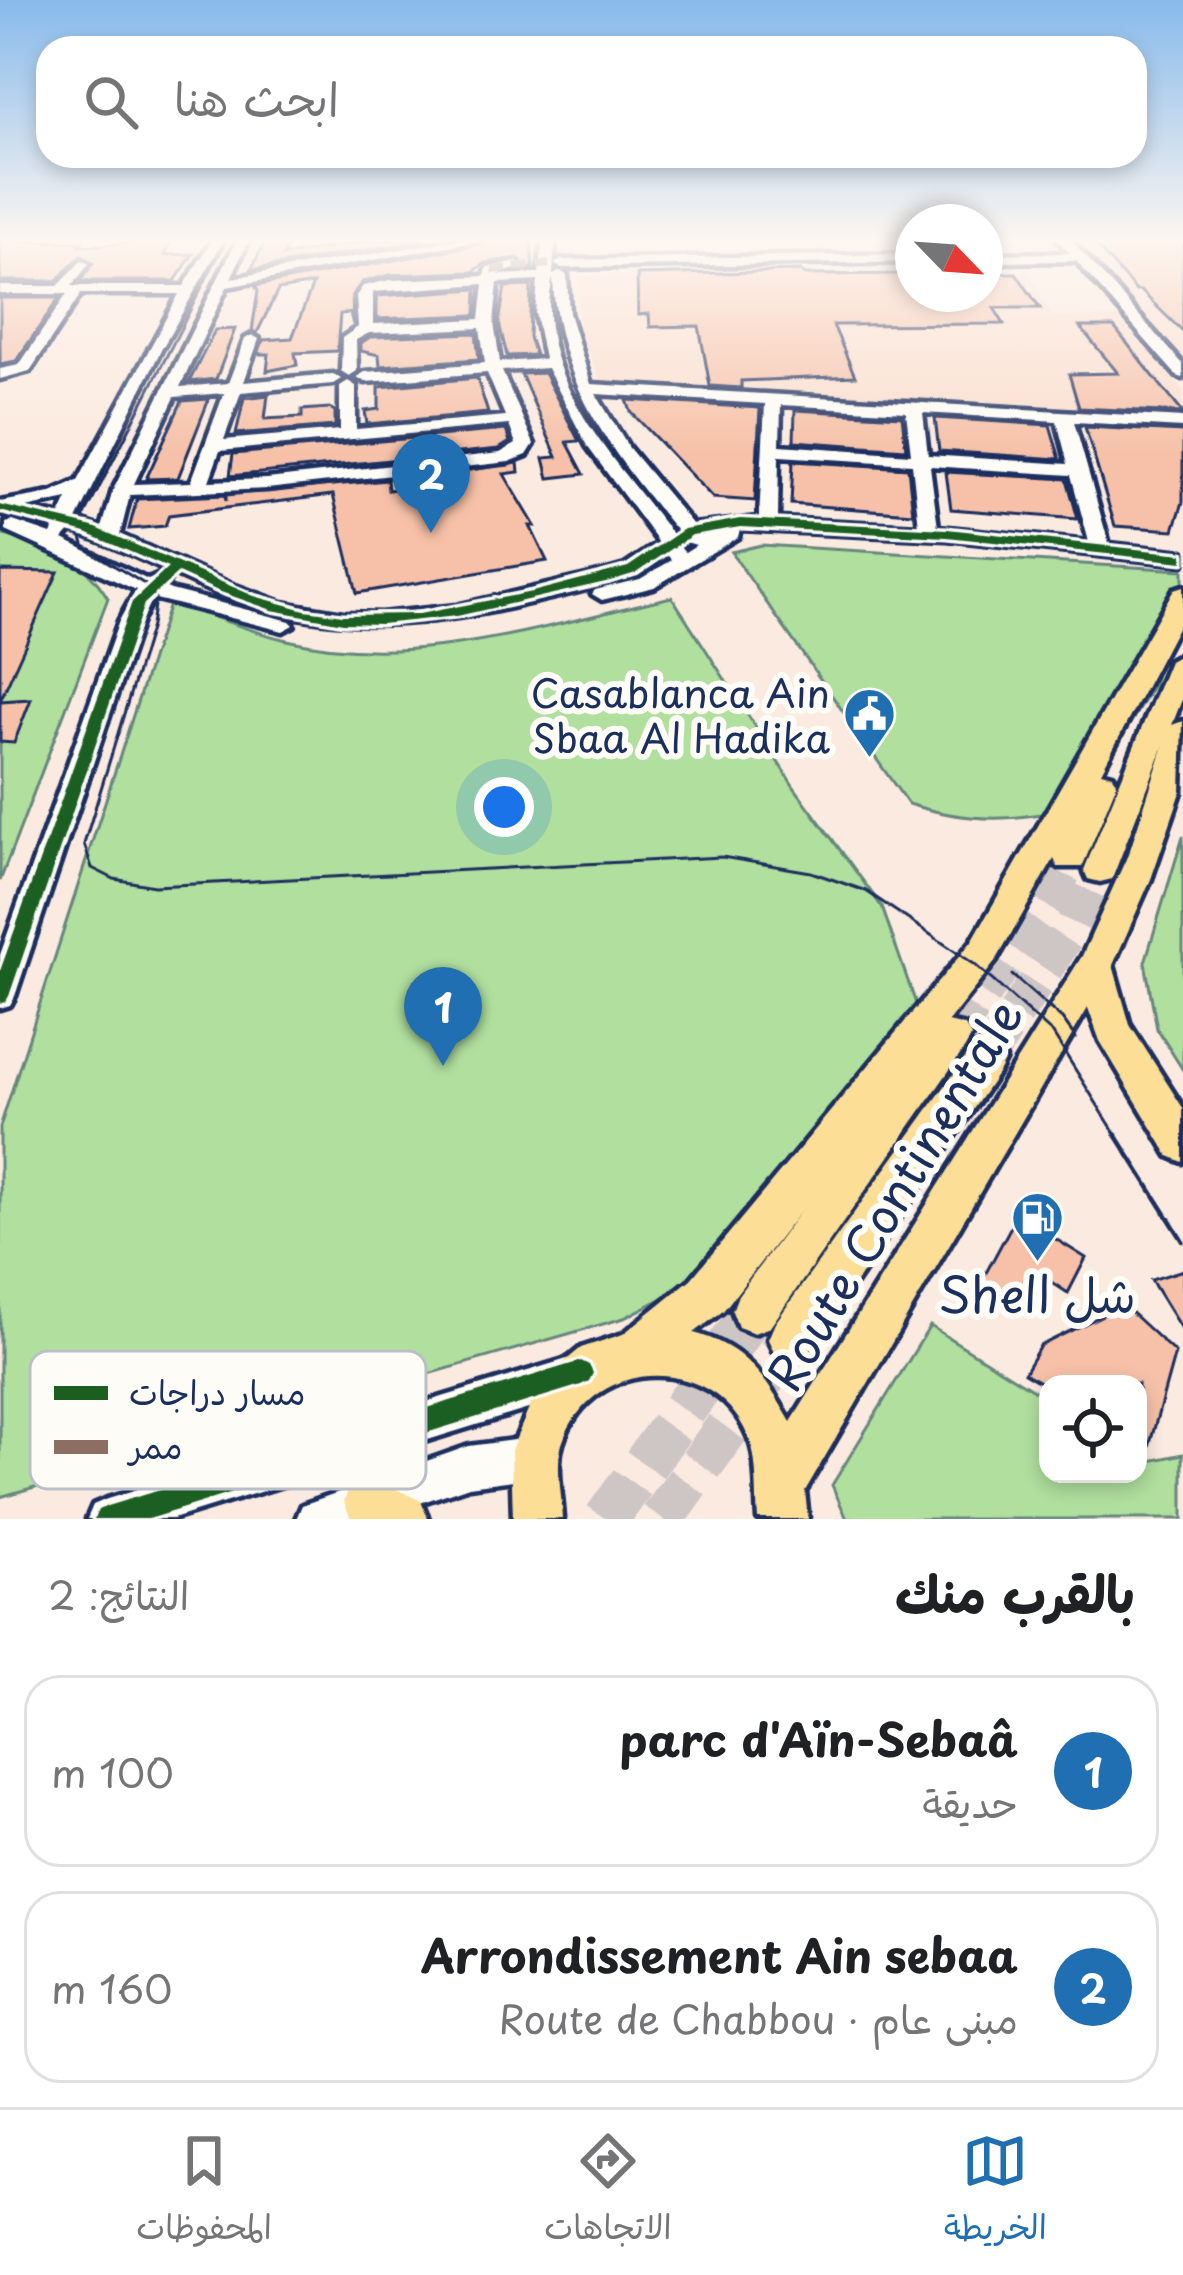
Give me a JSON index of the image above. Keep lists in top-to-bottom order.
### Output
{
  "streets": {
    "main road": ["Route Continentale"]
  },
  "places": {
    "public building": ["Casablanca Ain Sbaa Al Hadika"],
    "fuel station": ["Shell شل"]
  },
  "legend": ["مسار دراجات", "ممر"],
  "north": "bottom right",
  "page": {
    "search": "ابحث هنا",
    "pins": ["2", "1"],
    "heading": ["بالقرب منك", "النتائج: 2"],
    "list": [
      {
        "mark": "1",
        "name": "parc d'Aïn-Sebaâ",
        "note": "حديقة",
        "value": "100 m"
      },
      {
        "mark": "2",
        "name": "Arrondissement Ain sebaa",
        "note": "مبنى عام · Route de Chabbou",
        "value": "160 m"
      }
    ],
    "nav": ["الخريطة", "الاتجاهات", "المحفوظات"]
  }
}
